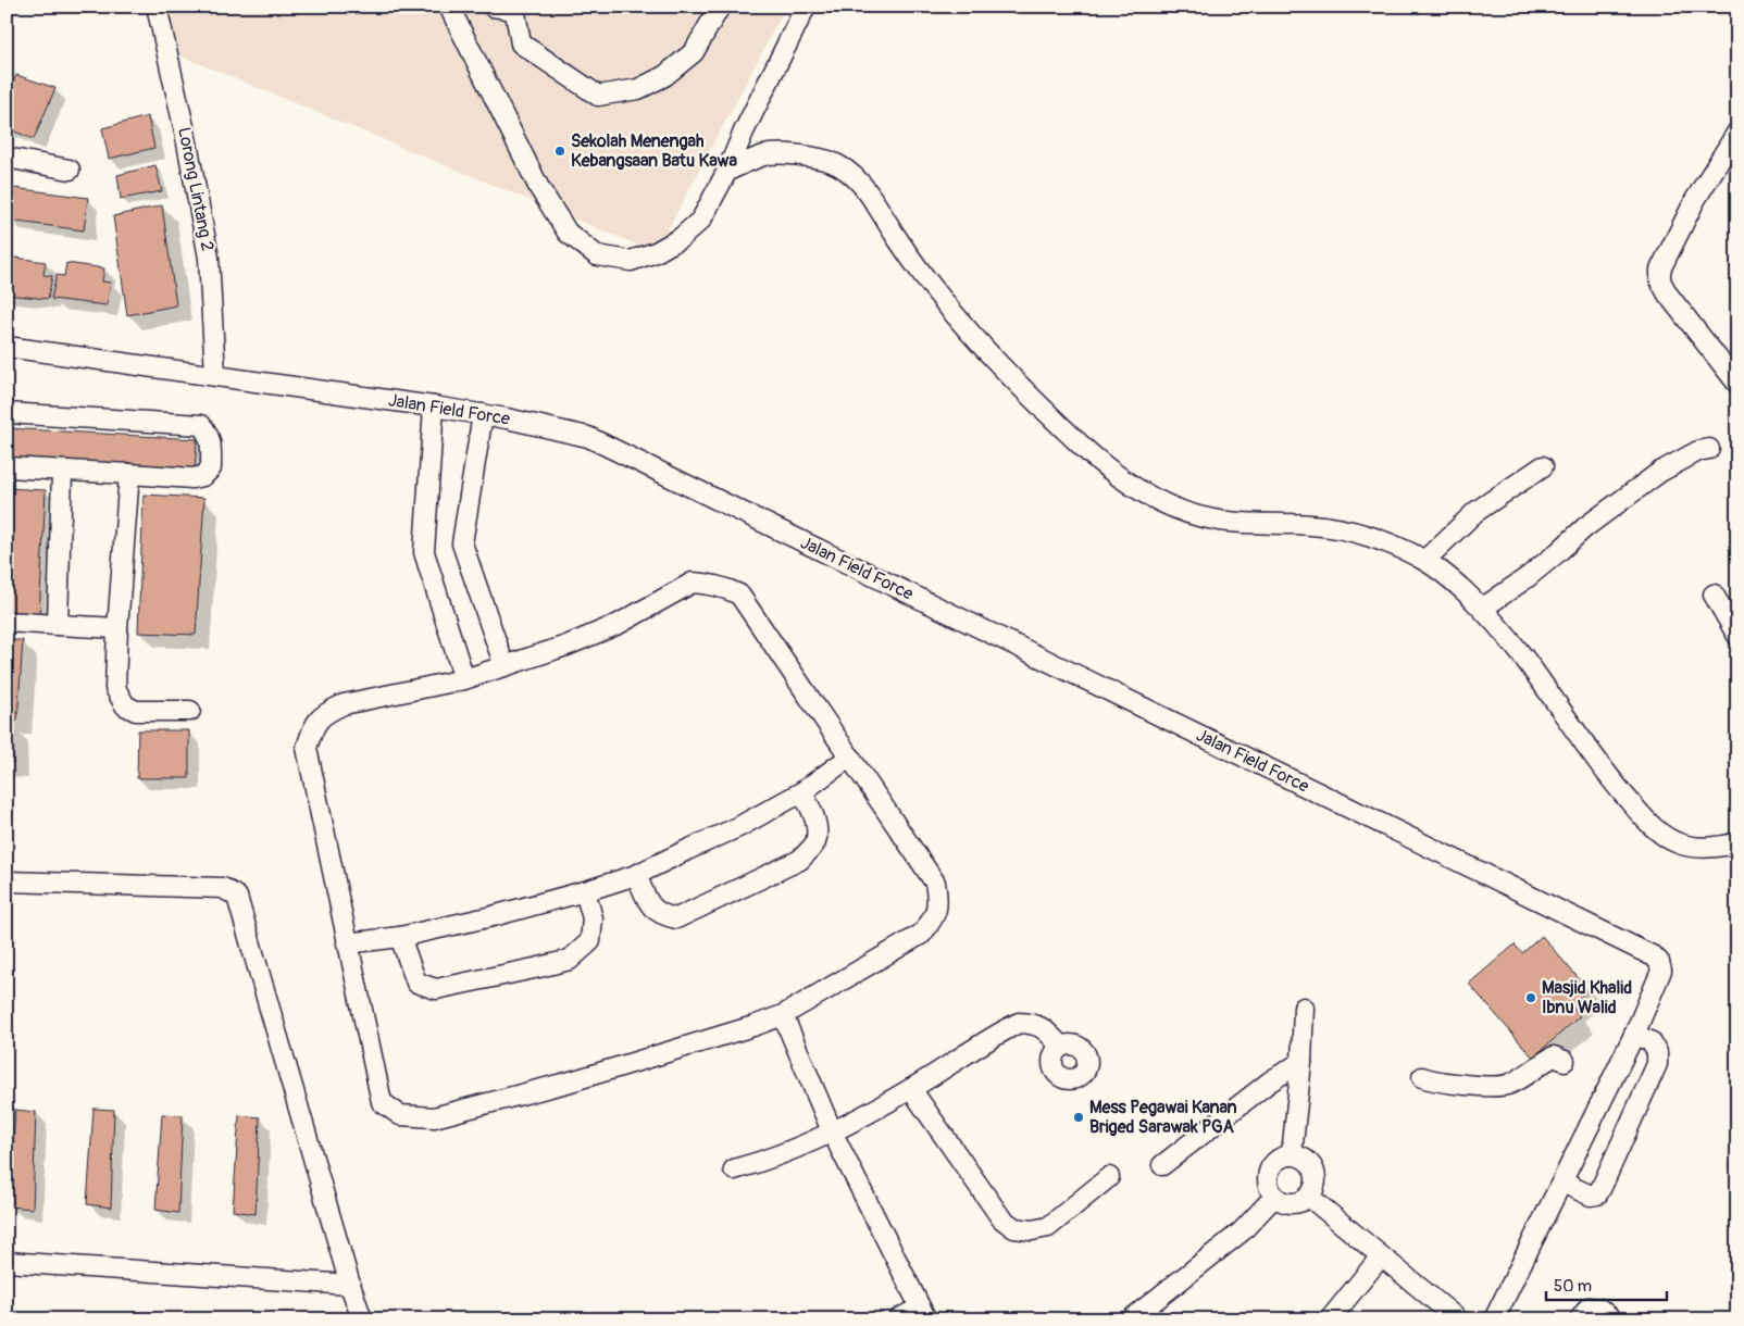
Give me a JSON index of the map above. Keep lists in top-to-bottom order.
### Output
{
  "streets": {
    "street": ["Lorong Lintang 2", "Jalan Field Force"]
  },
  "crossings": [
    ["Lorong Lintang 2", "Jalan Field Force"]
  ],
  "places": ["Sekolah Menengah Kebangsaan Batu Kawa", "Masjid Khalid Ibnu Walid", "Mess Pegawai Kanan Briged Sarawak PGA"],
  "scale_bar": "50 m"
}
